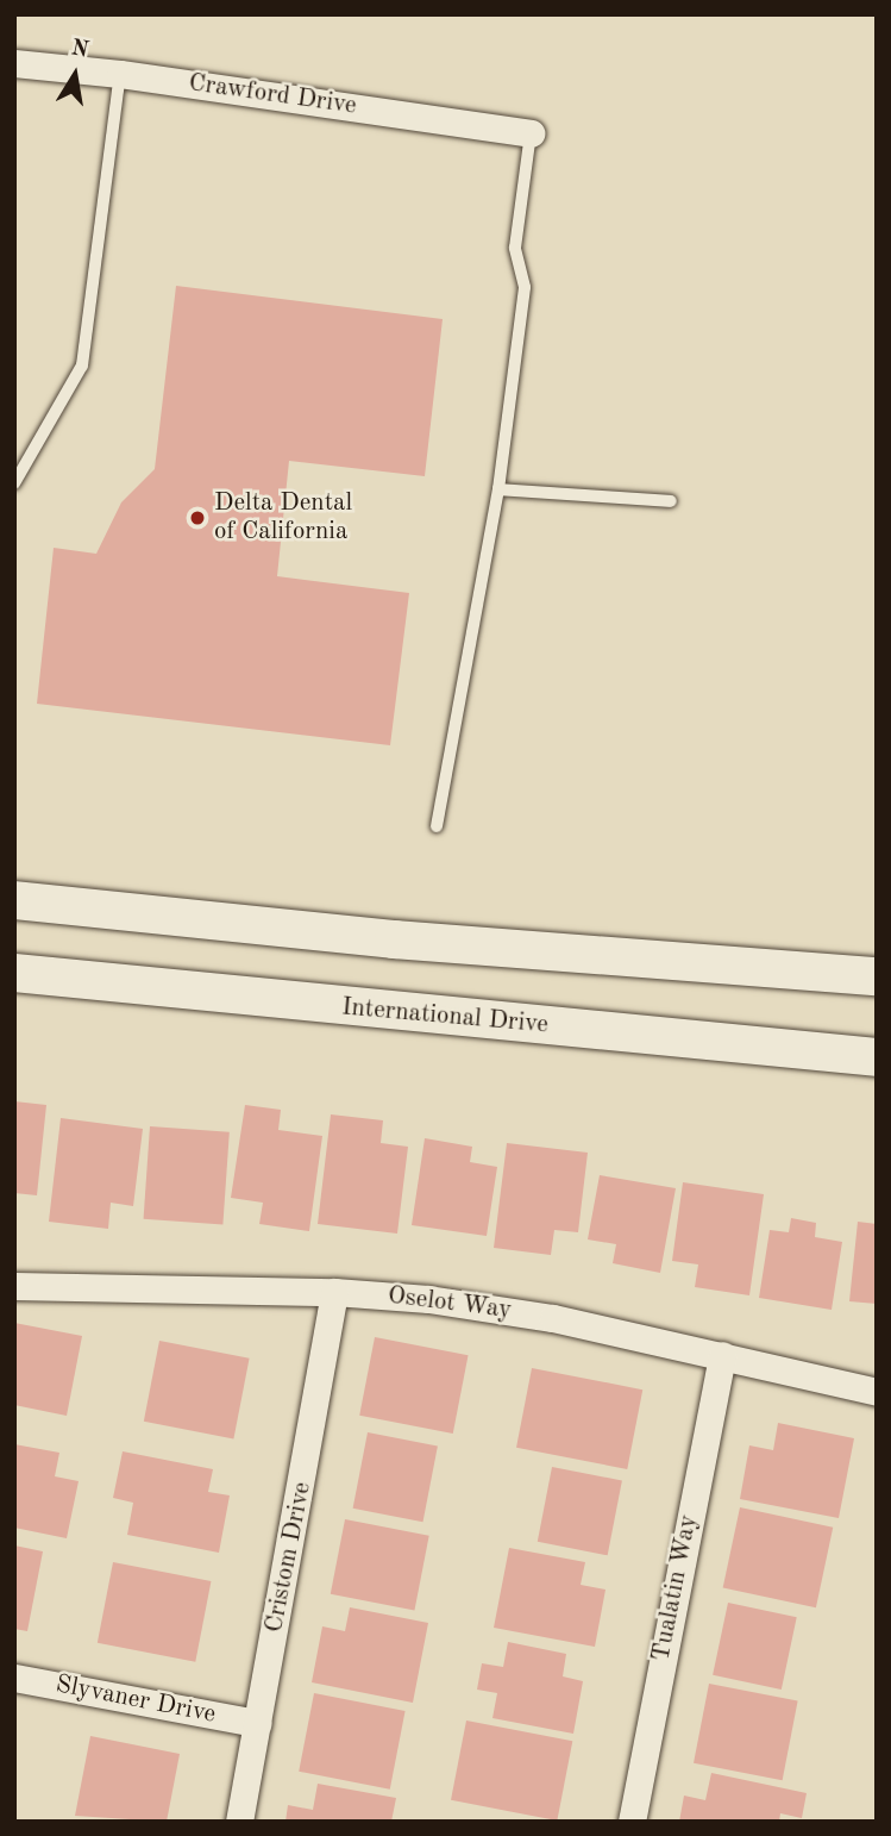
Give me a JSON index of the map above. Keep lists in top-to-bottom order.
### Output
{
  "streets": {
    "main road": ["International Drive"],
    "street": [
      "Crawford Drive",
      "Oselot Way",
      "Cristom Drive",
      "Tualatin Way",
      "Slyvaner Drive"
    ]
  },
  "crossings": [
    ["Oselot Way", "Cristom Drive"],
    ["Oselot Way", "Tualatin Way"],
    ["Cristom Drive", "Slyvaner Drive"]
  ],
  "places": ["Delta Dental of California"],
  "north": "top"
}
